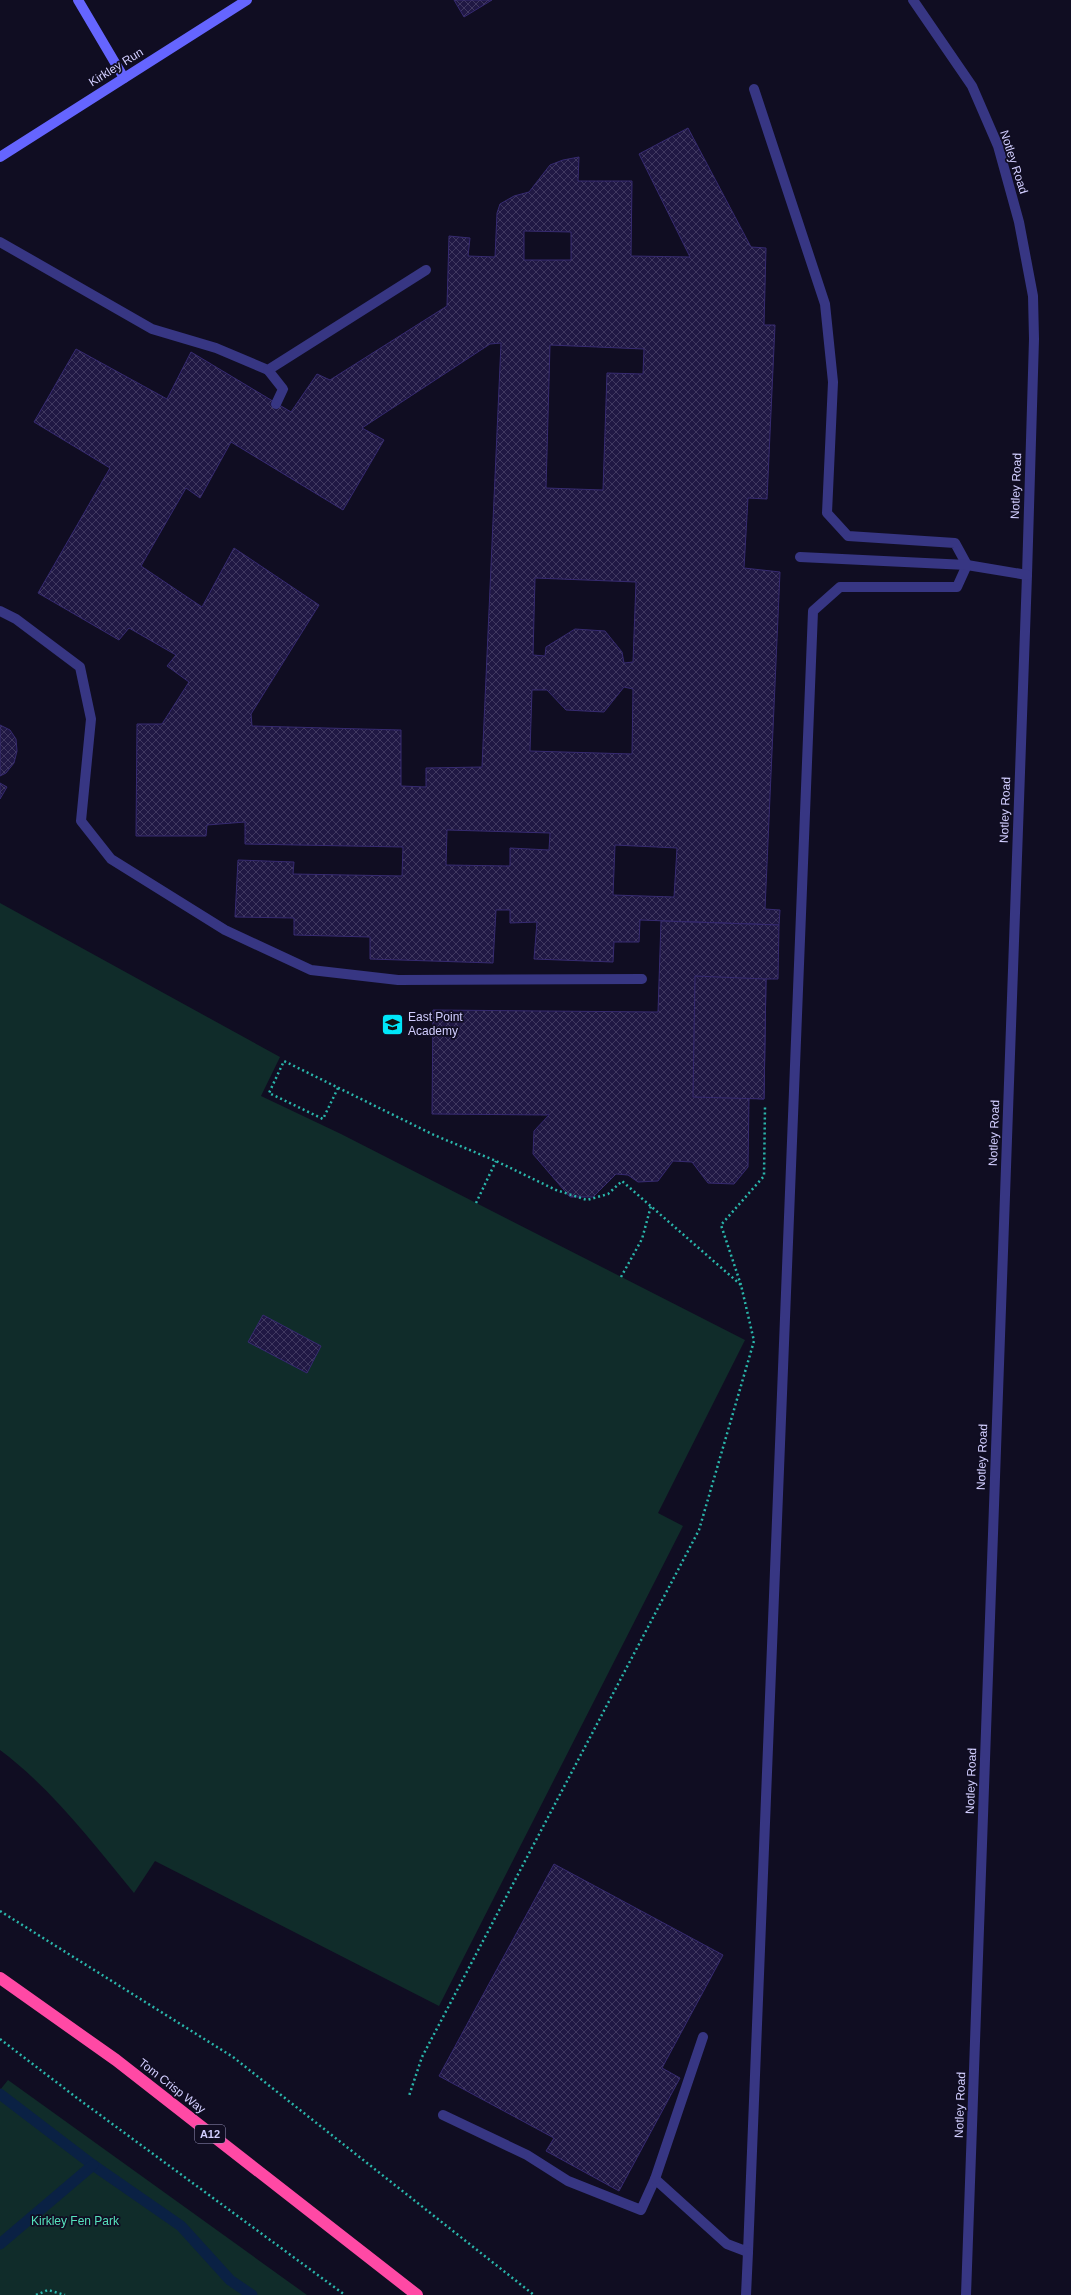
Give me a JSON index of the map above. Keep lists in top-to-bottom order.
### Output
{
  "streets": {
    "highway": ["Tom Crisp Way", "A12"],
    "street": ["Kirkley Run", "Notley Road"]
  },
  "parks": ["Kirkley Fen Park"],
  "places": {
    "school or university": ["East Point Academy"]
  }
}
